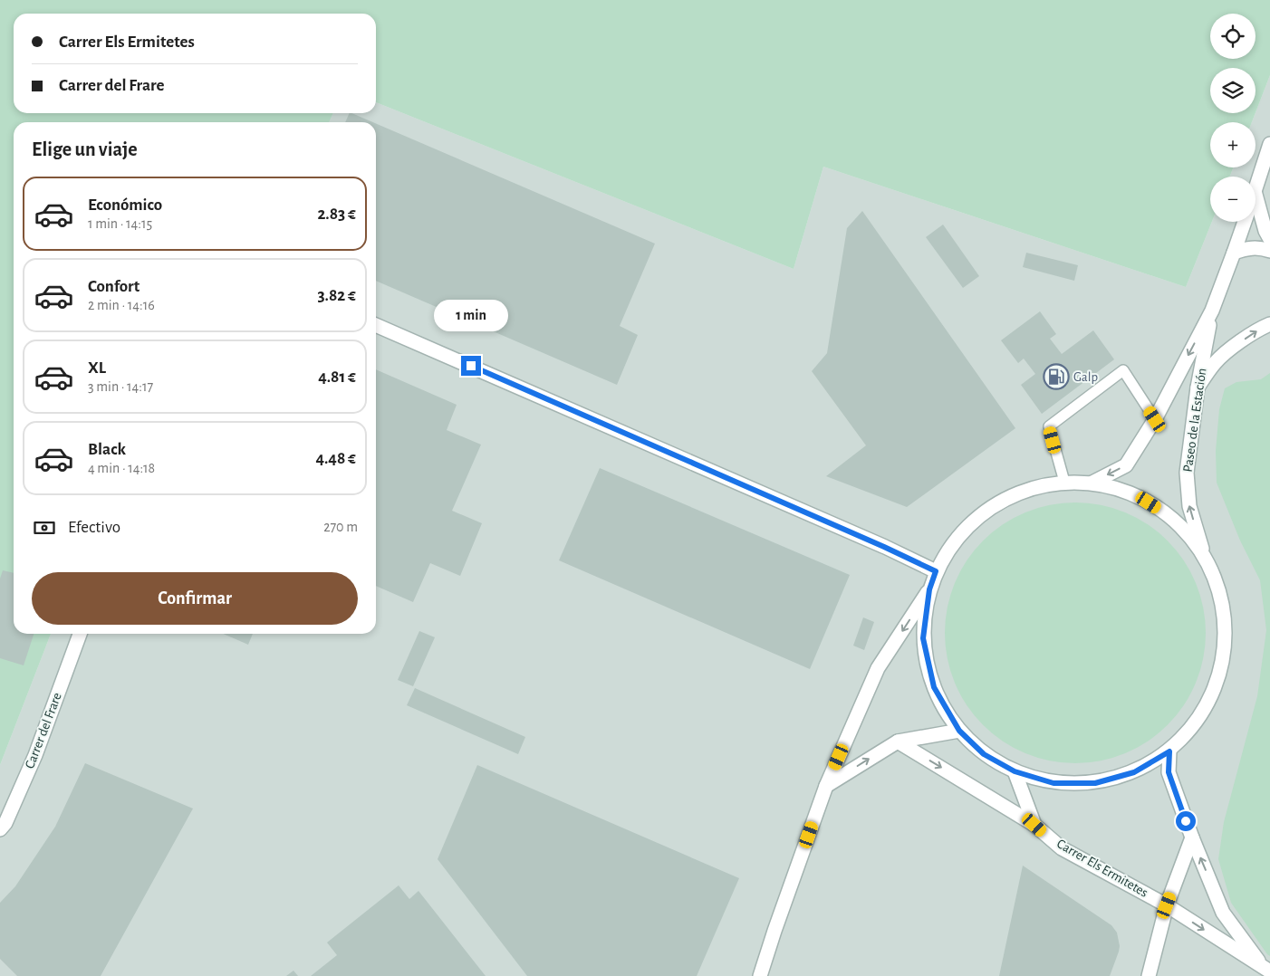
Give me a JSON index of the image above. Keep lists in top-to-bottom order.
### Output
{
  "streets": {
    "street": ["Paseo de la Estación", "Carrer del Frare", "Carrer Els Ermitetes"]
  },
  "places": {
    "fuel station": ["Galp"]
  },
  "page": {
    "map_buttons": ["+", "−"],
    "banner": ["Carrer Els Ermitetes", "Carrer del Frare"],
    "heading": "Elige un viaje",
    "list": [
      {
        "name": "Económico",
        "note": "1 min · 14:15",
        "value": "2.83 €"
      },
      {
        "name": "Confort",
        "note": "2 min · 14:16",
        "value": "3.82 €"
      },
      {
        "name": "XL",
        "note": "3 min · 14:17",
        "value": "4.81 €"
      },
      {
        "name": "Black",
        "note": "4 min · 14:18",
        "value": "4.48 €"
      }
    ],
    "bubble": "1 min",
    "pay": ["Efectivo", "270 m"],
    "buttons": "Confirmar"
  }
}
